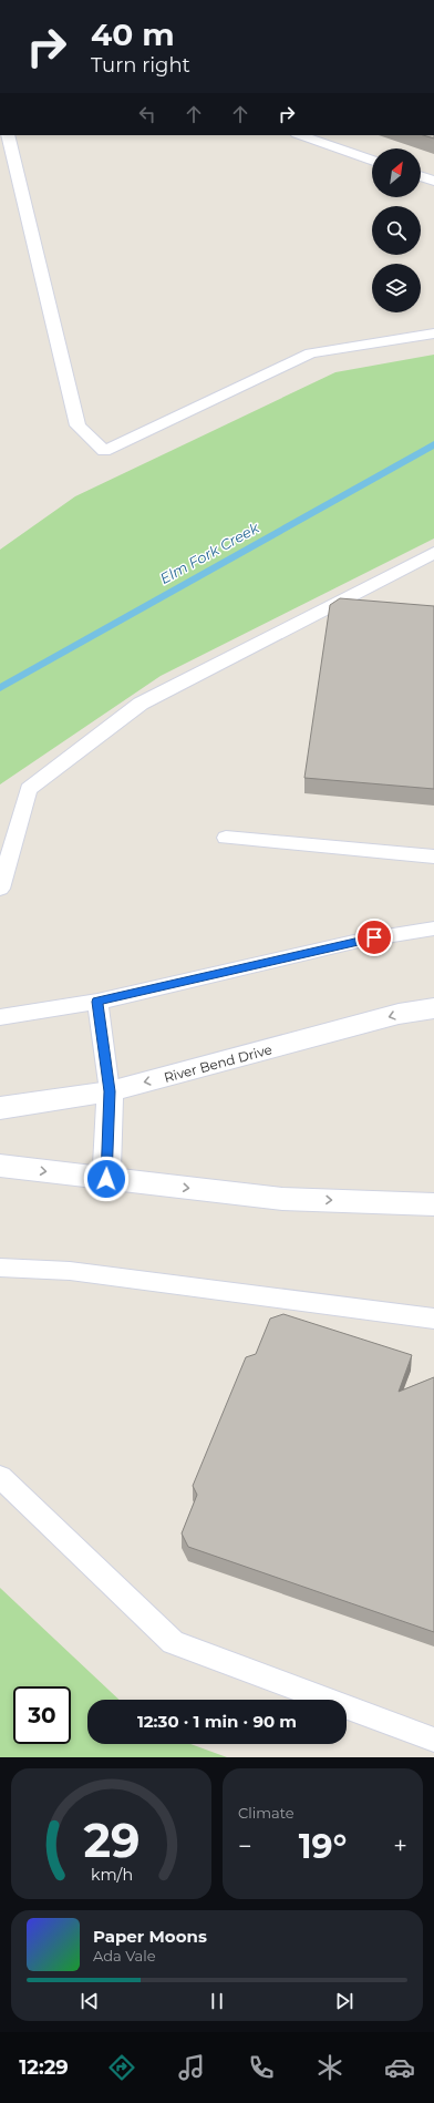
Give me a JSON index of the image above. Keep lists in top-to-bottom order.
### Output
{
  "streets": {
    "street": ["River Bend Drive"]
  },
  "water": ["Elm Fork Creek"],
  "north": "top right",
  "page": {
    "turn": ["40 m", "Turn right"],
    "limit": "30",
    "trip": "12:30 · 1 min · 90 m",
    "tile": "Climate",
    "heat": ["−", "19°", "+"],
    "song": ["Paper Moons", "Ada Vale"],
    "tabs": "12:29",
    "gauge": ["29", "km/h"]
  }
}
